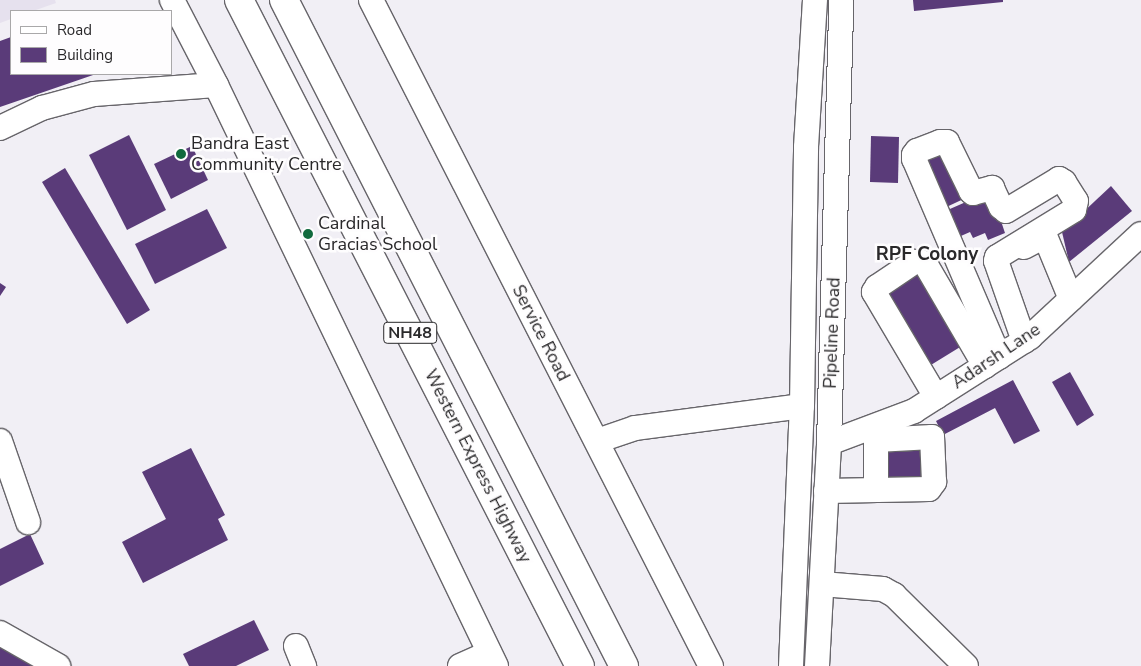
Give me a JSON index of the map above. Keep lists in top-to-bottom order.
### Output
{
  "streets": {
    "highway": ["NH48", "Western Express Highway"],
    "street": ["Service Road", "Pipeline Road", "Adarsh Lane"]
  },
  "crossings": [
    ["Pipeline Road", "Adarsh Lane"]
  ],
  "districts": ["RPF Colony"],
  "places": ["Bandra East Community Centre", "Cardinal Gracias School"],
  "legend": ["Road", "Building"]
}
